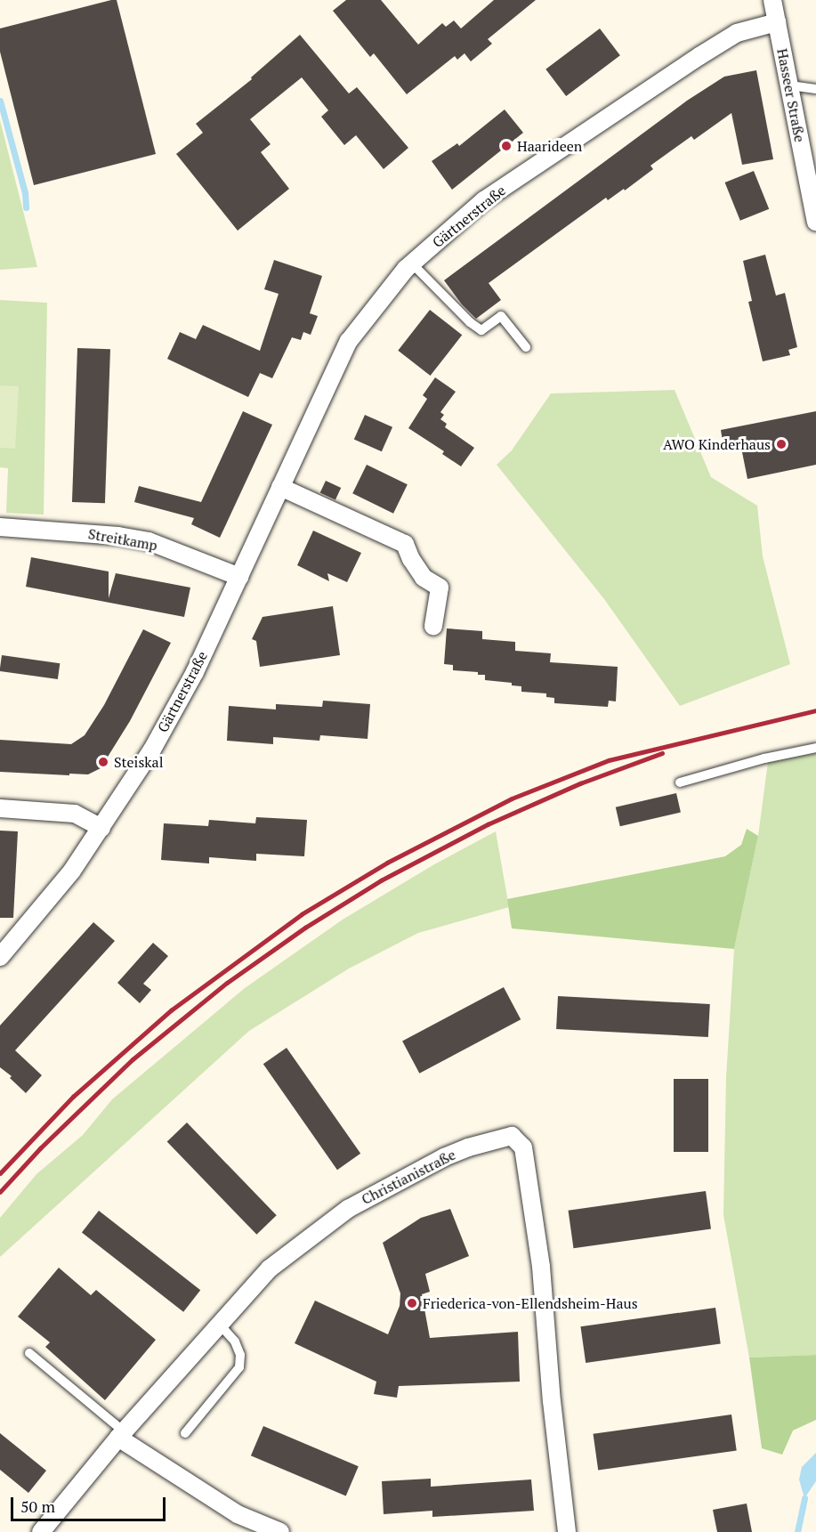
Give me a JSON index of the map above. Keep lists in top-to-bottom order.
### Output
{
  "streets": {
    "street": [
      "Hasseer Straße",
      "Gärtnerstraße",
      "Streitkamp",
      "Christianistraße"
    ]
  },
  "crossings": [
    ["Hasseer Straße", "Gärtnerstraße"],
    ["Gärtnerstraße", "Streitkamp"]
  ],
  "places": [
    "Haarideen",
    "AWO Kinderhaus",
    "Steiskal",
    "Friederica-von-Ellendsheim-Haus"
  ],
  "scale_bar": "50 m"
}
